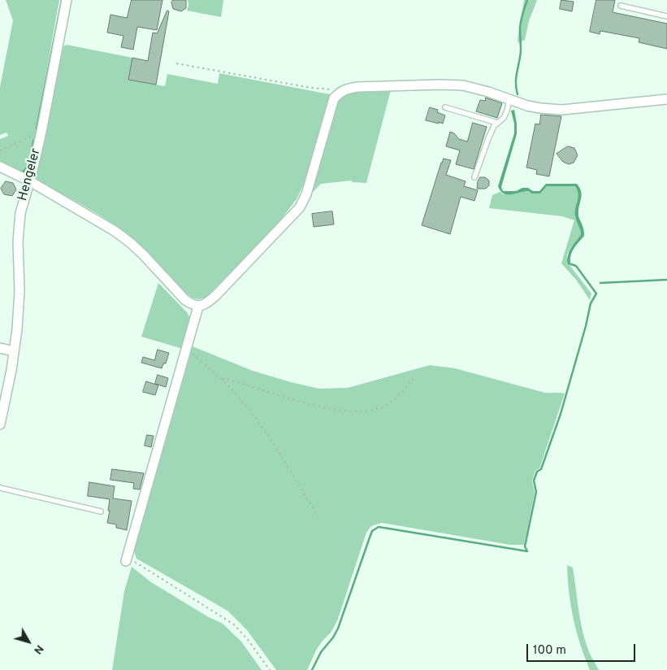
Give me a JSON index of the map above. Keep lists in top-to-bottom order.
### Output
{
  "streets": {
    "street": ["Hengeler"]
  },
  "scale_bar": "100 m",
  "north": "bottom right"
}
